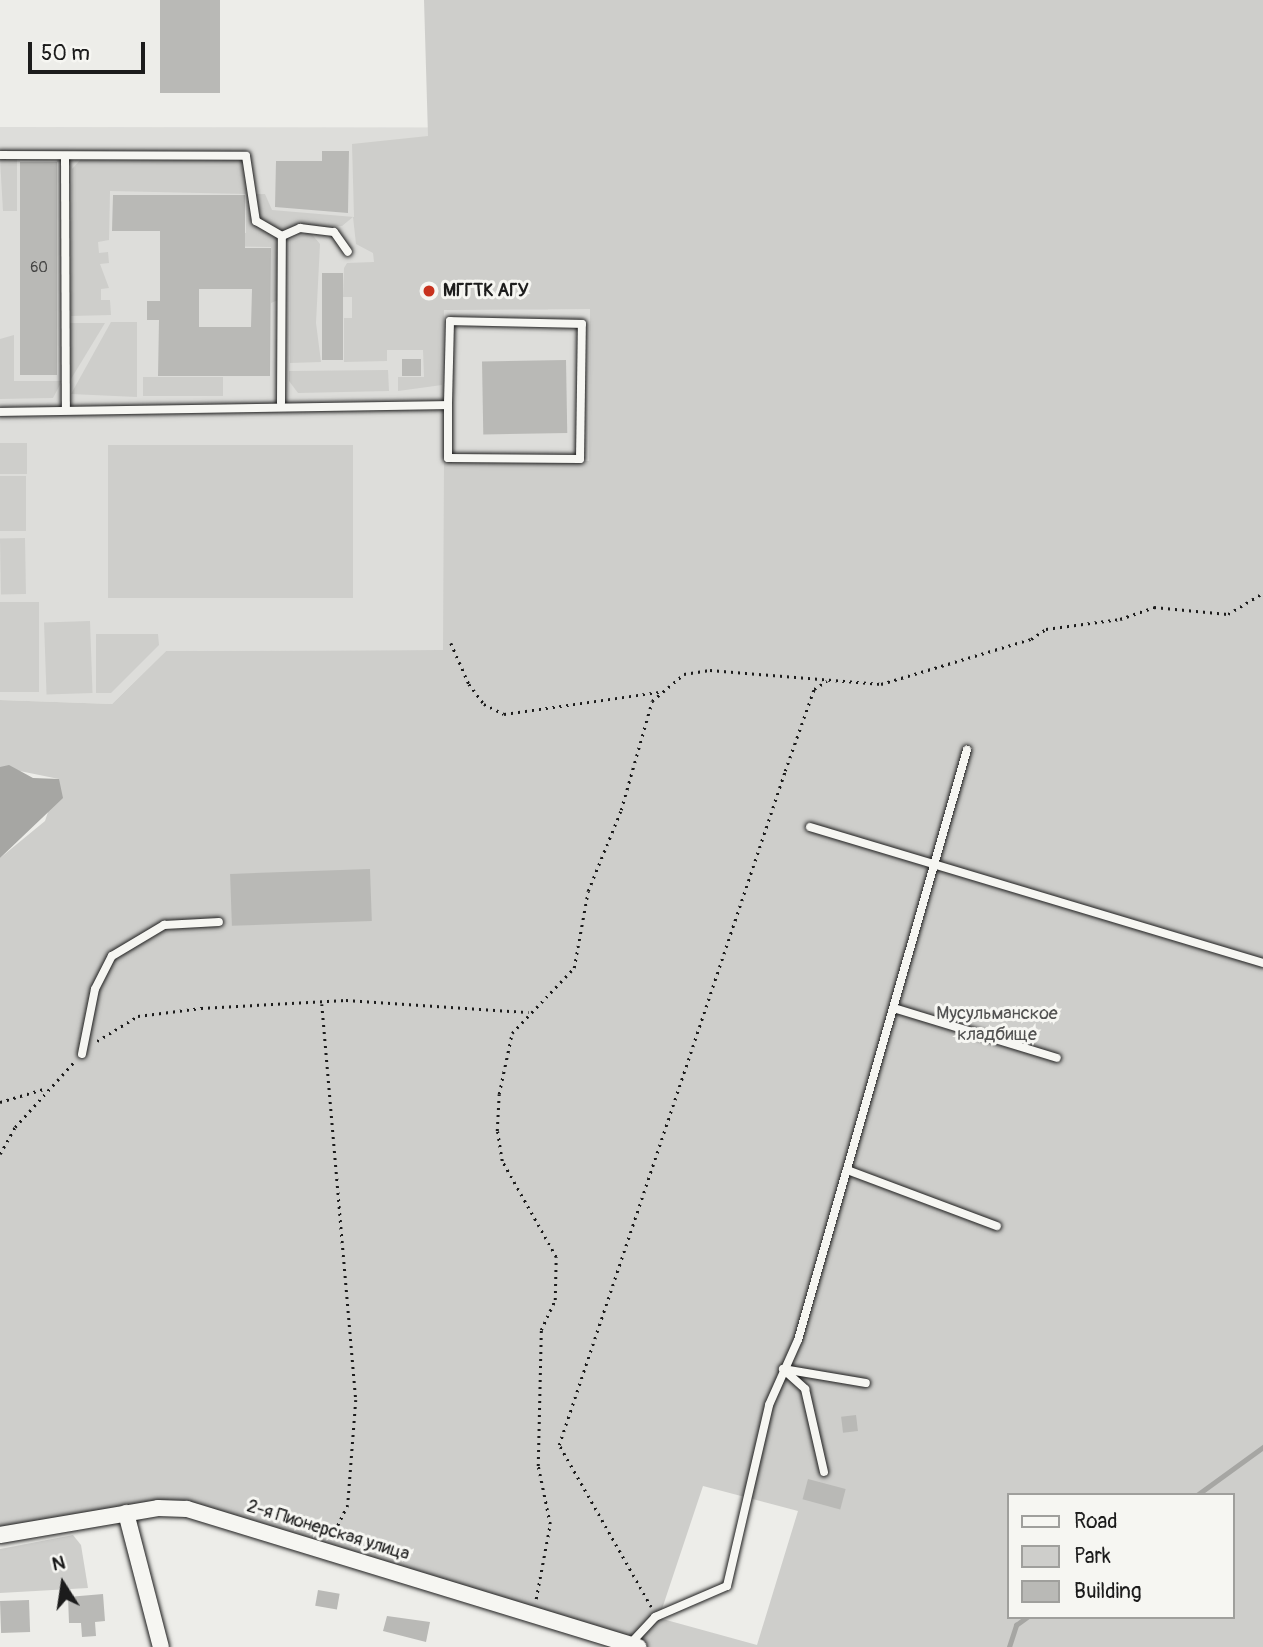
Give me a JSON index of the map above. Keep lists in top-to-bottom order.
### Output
{
  "streets": {
    "street": ["2-я Пионерская улица"]
  },
  "parks": ["Мусульманское кладбище"],
  "places": ["МГГТК АГУ"],
  "house_numbers": ["60"],
  "legend": ["Road", "Park", "Building"],
  "scale_bar": "50 m",
  "north": "top"
}
